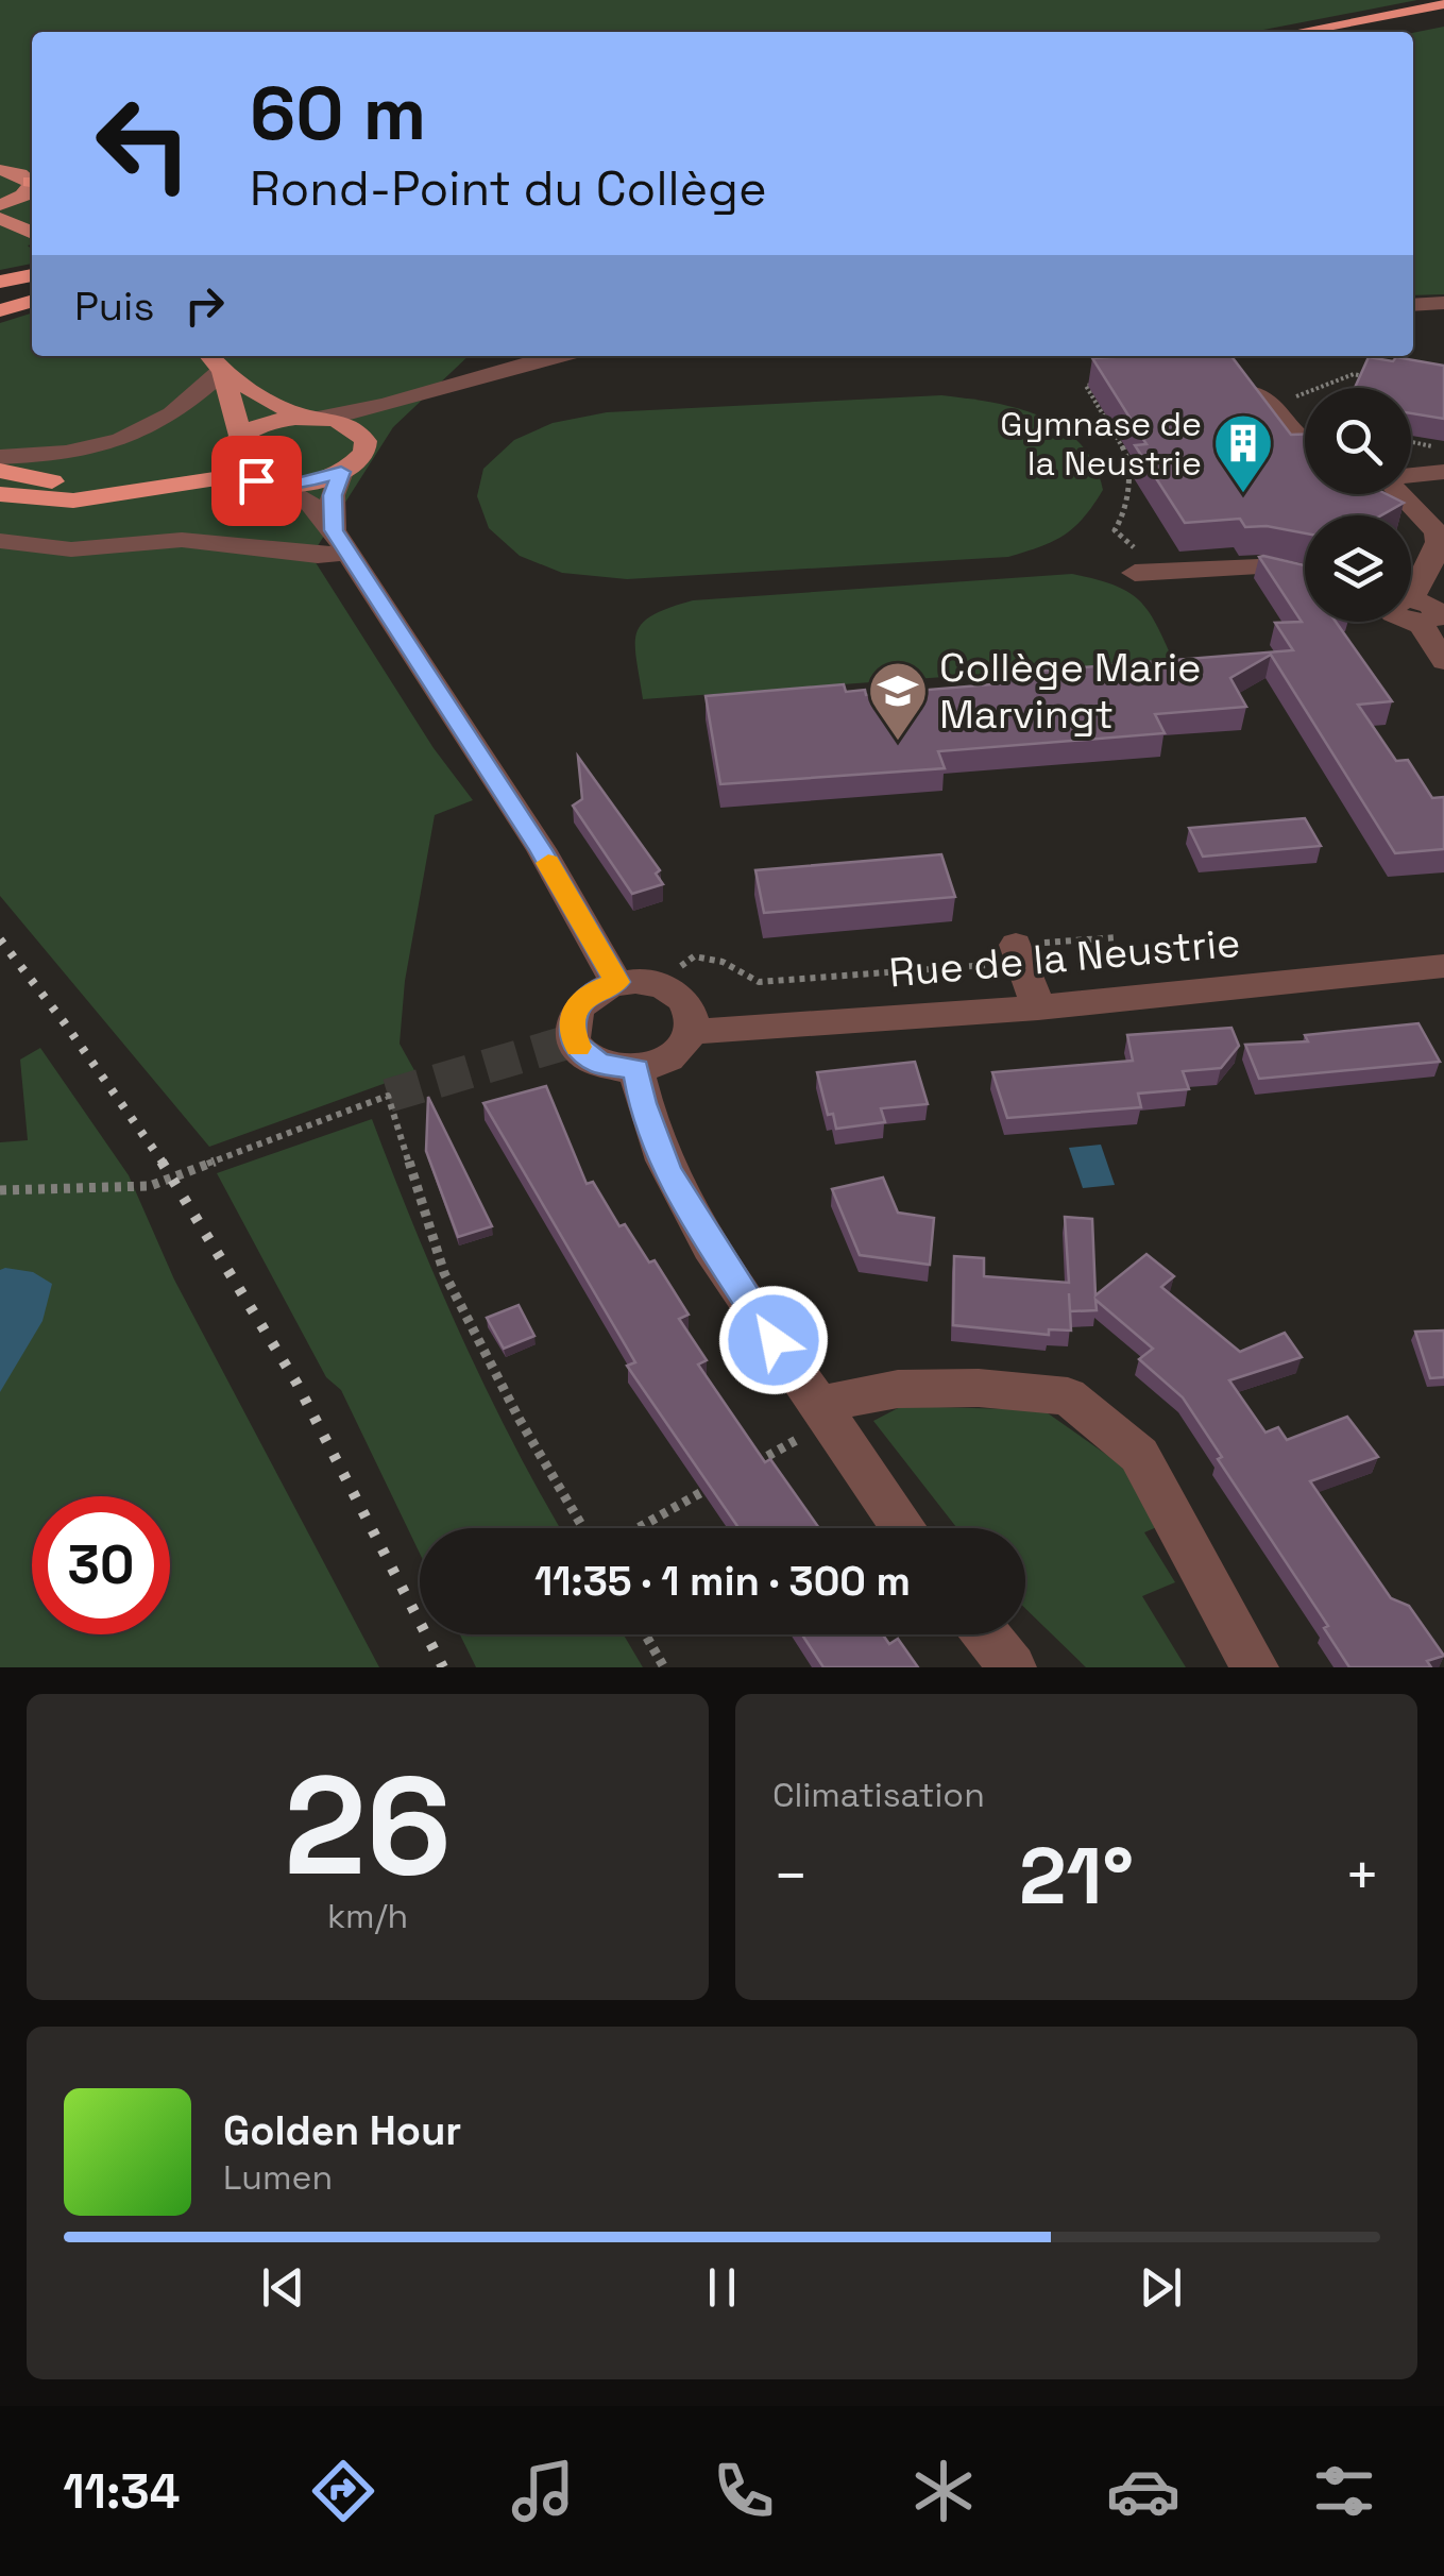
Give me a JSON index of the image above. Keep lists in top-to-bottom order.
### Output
{
  "streets": {
    "street": ["Rue de la Neustrie"]
  },
  "places": {
    "building": ["Gymnase de la Neustrie"],
    "school or university": ["Collège Marie Marvingt"]
  },
  "page": {
    "turn": ["60 m", "Rond-Point du Collège"],
    "then": "Puis",
    "limit": "30",
    "trip": "11:35 · 1 min · 300 m",
    "tile": [
      ["26", "km/h"],
      "Climatisation"
    ],
    "heat": ["−", "21°", "+"],
    "song": ["Golden Hour", "Lumen"],
    "tabs": "11:34"
  }
}
